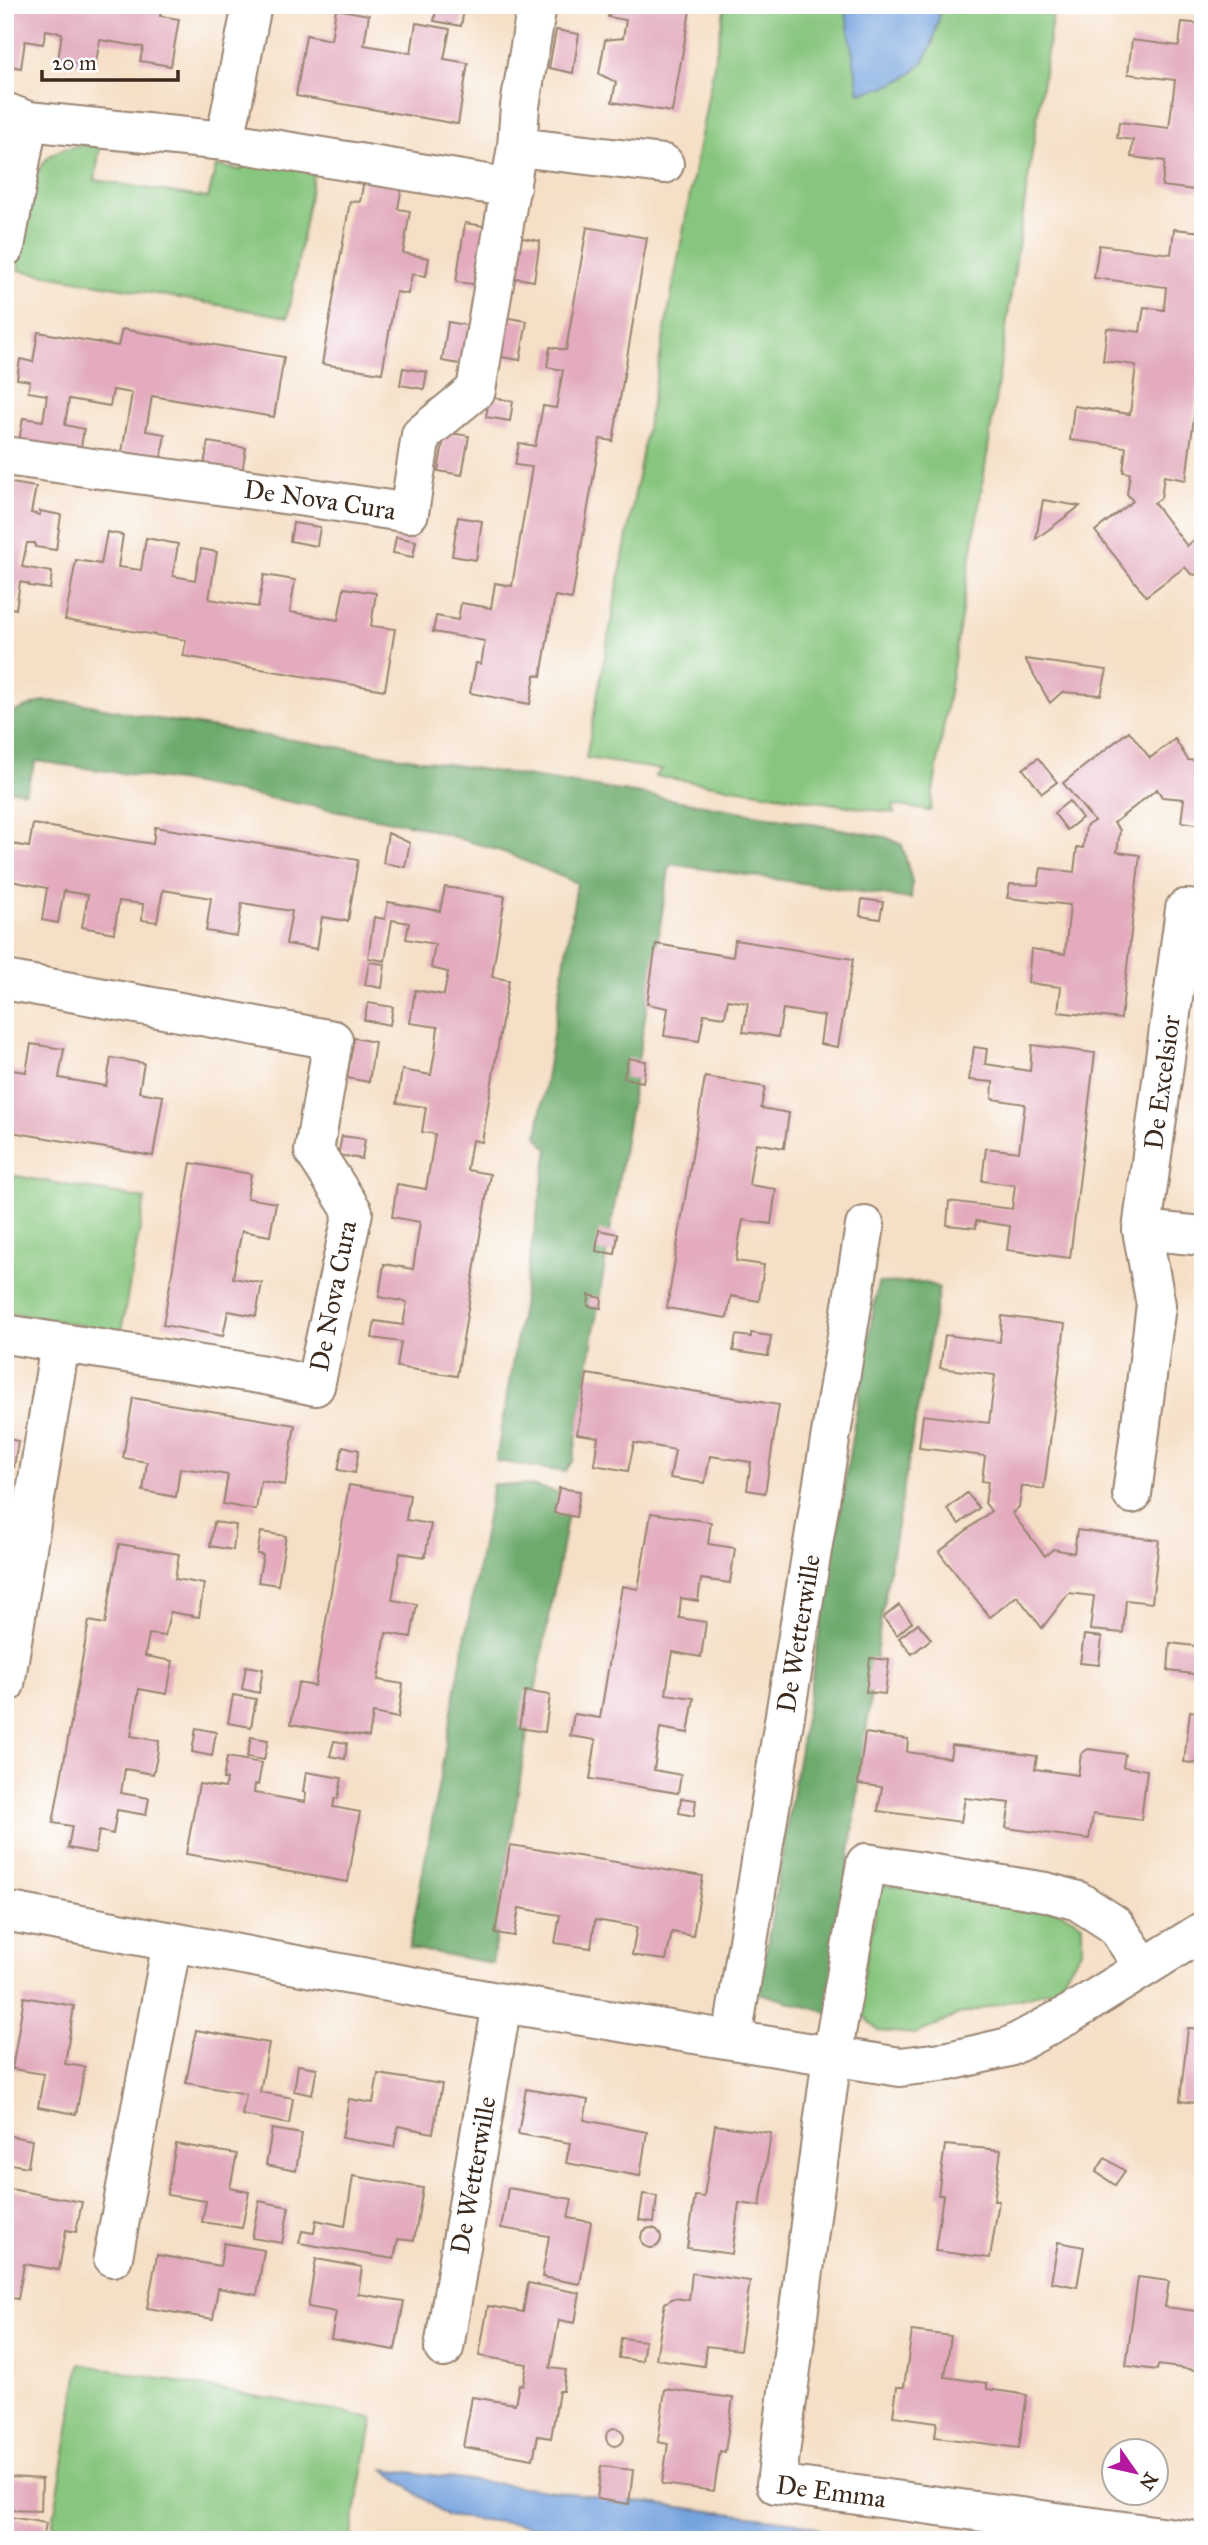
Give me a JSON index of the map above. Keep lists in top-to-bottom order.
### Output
{
  "streets": {
    "street": [
      "De Nova Cura",
      "De Excelsior",
      "De Wetterwille",
      "De Emma"
    ]
  },
  "scale_bar": "20 m",
  "north": "bottom right"
}
